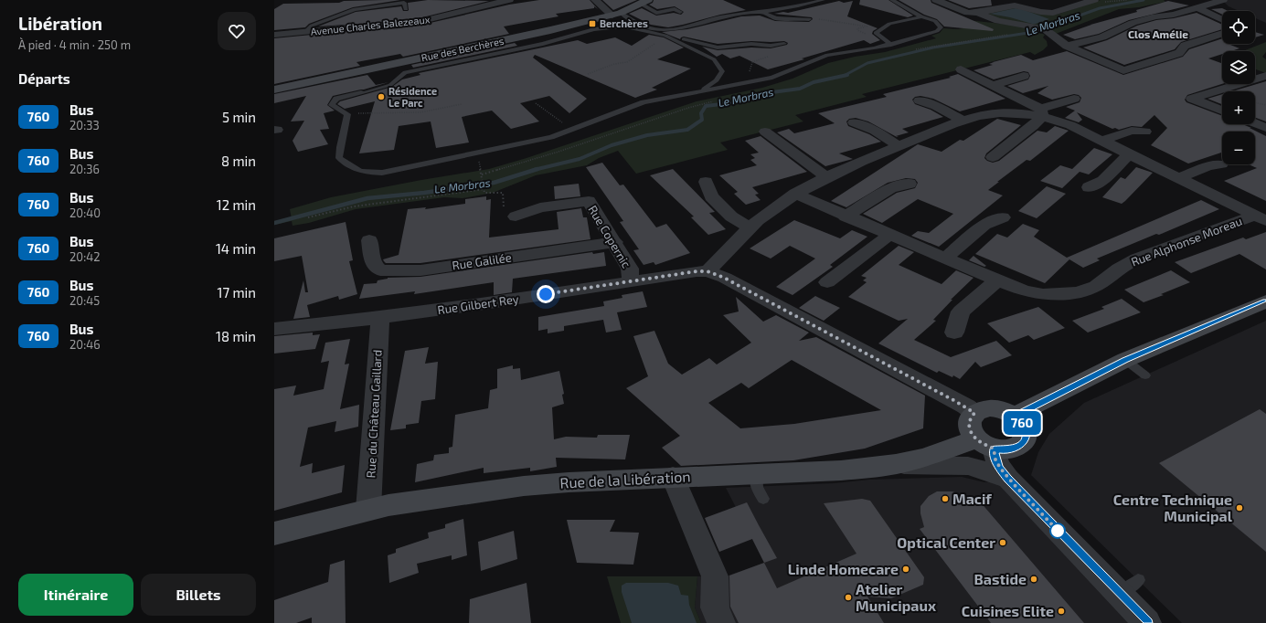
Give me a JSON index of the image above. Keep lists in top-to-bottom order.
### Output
{
  "streets": {
    "street": [
      "Avenue Charles Balezeaux",
      "Rue des Berchères",
      "Rue Copernic",
      "Rue Alphonse Moreau",
      "Rue Galilée",
      "Rue Gilbert Rey",
      "Rue du Château Gaillard",
      "Rue de la Libération"
    ]
  },
  "crossings": [
    ["Rue Copernic", "Rue Galilée"],
    ["Rue Copernic", "Rue Gilbert Rey"],
    ["Rue Gilbert Rey", "Rue du Château Gaillard"],
    ["Rue Gilbert Rey", "Rue de la Libération"],
    ["Rue du Château Gaillard", "Rue de la Libération"]
  ],
  "districts": ["Clos Amélie"],
  "water": ["Le Morbras"],
  "places": {
    "transit": ["Berchères"],
    "other": [
      "Résidence Le Parc",
      "Macif",
      "Centre Technique Municipal",
      "Optical Center",
      "Linde Homecare",
      "Bastide",
      "Atelier Municipaux",
      "Cuisines Elite"
    ]
  },
  "lines": ["bus line 760"],
  "page": {
    "heading": [
      ["Libération", "À pied · 4 min · 250 m"],
      "Départs"
    ],
    "on_map": "760",
    "map_buttons": ["+", "−"],
    "list": [
      {
        "mark": "760",
        "name": "Bus",
        "note": "20:33",
        "value": "5 min"
      },
      {
        "mark": "760",
        "name": "Bus",
        "note": "20:36",
        "value": "8 min"
      },
      {
        "mark": "760",
        "name": "Bus",
        "note": "20:40",
        "value": "12 min"
      },
      {
        "mark": "760",
        "name": "Bus",
        "note": "20:42",
        "value": "14 min"
      },
      {
        "mark": "760",
        "name": "Bus",
        "note": "20:45",
        "value": "17 min"
      },
      {
        "mark": "760",
        "name": "Bus",
        "note": "20:46",
        "value": "18 min"
      }
    ],
    "buttons": ["Itinéraire", "Billets"]
  }
}
